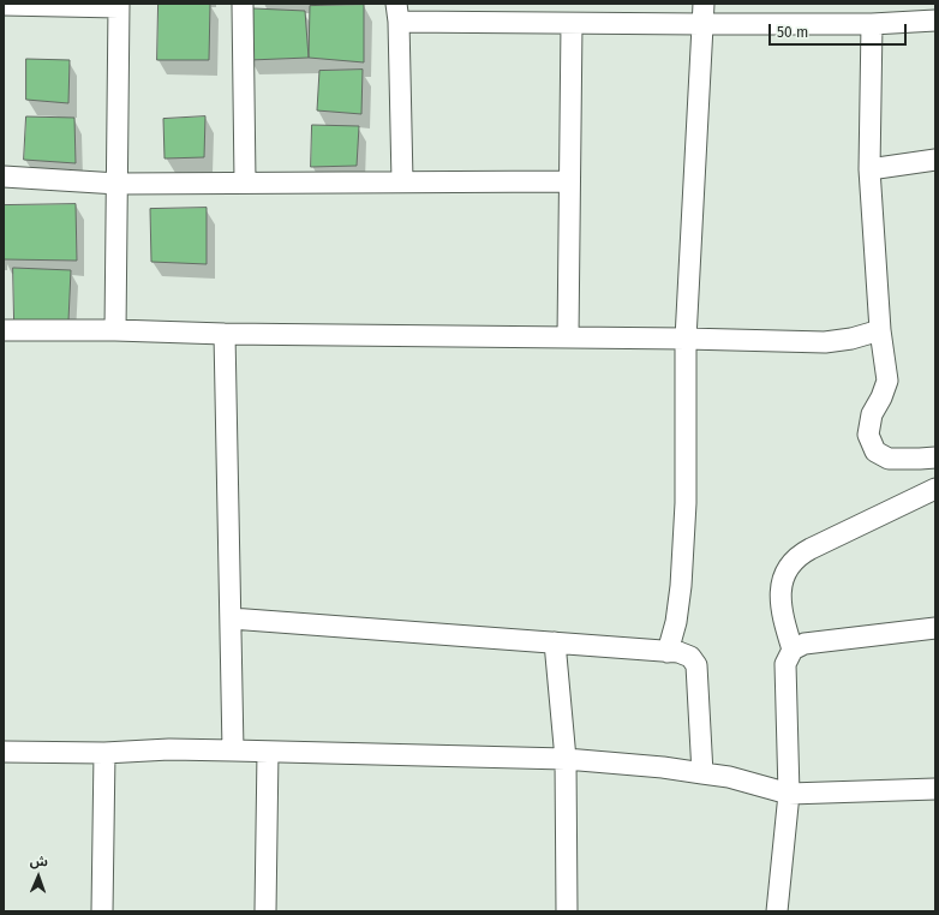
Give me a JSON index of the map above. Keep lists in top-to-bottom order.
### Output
{
  "scale_bar": "50 m",
  "north": "top"
}
